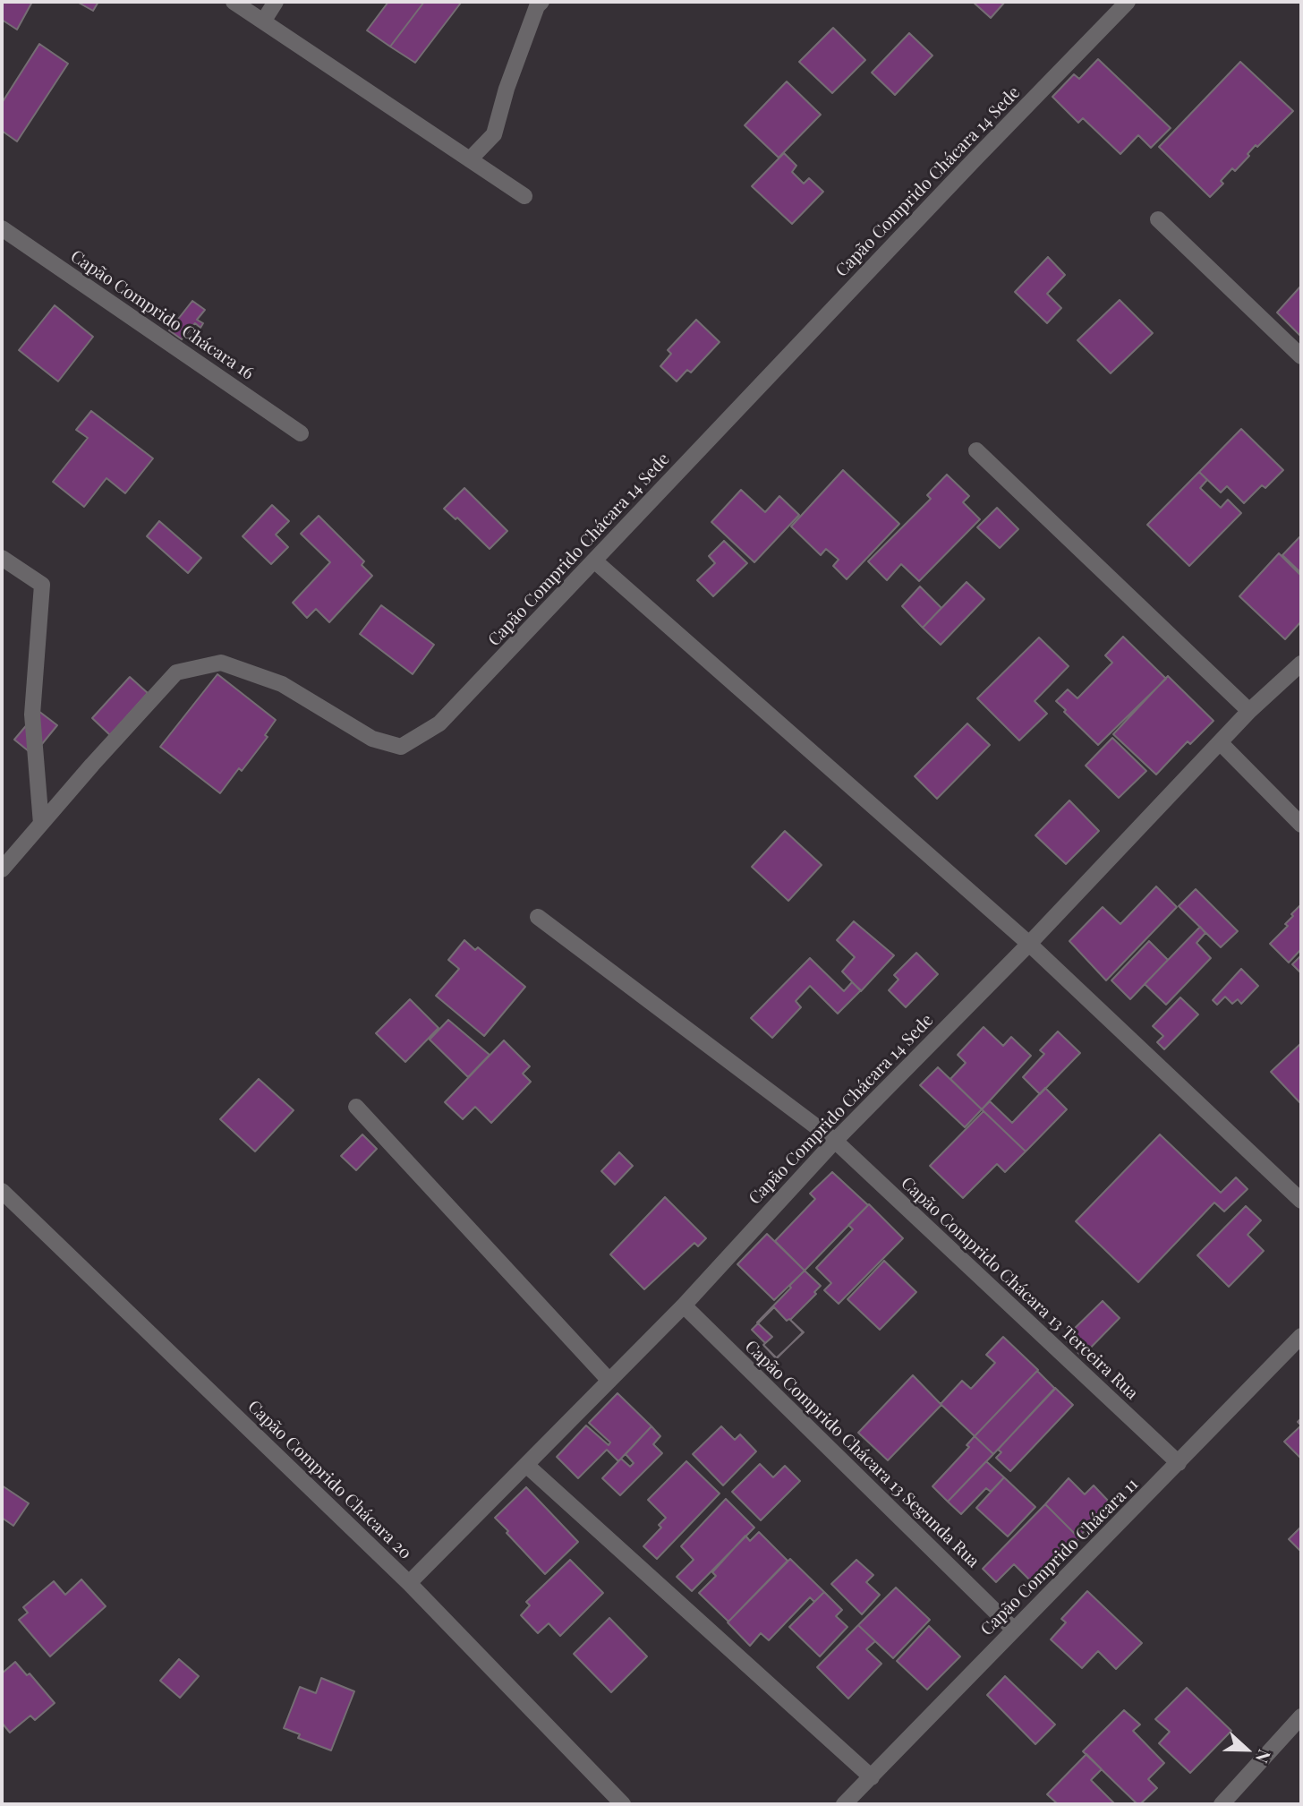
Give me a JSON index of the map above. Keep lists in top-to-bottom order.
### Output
{
  "streets": {
    "street": [
      "Capão Comprido Chácara 14 Sede",
      "Capão Comprido Chácara 16",
      "Capão Comprido Chácara 13 Terceira Rua",
      "Capão Comprido Chácara 13 Segunda Rua",
      "Capão Comprido Chácara 20",
      "Capão Comprido Chácara 11"
    ]
  },
  "crossings": [
    ["Capão Comprido Chácara 14 Sede", "Capão Comprido Chácara 13 Terceira Rua"],
    ["Capão Comprido Chácara 14 Sede", "Capão Comprido Chácara 13 Segunda Rua"],
    ["Capão Comprido Chácara 14 Sede", "Capão Comprido Chácara 20"],
    ["Capão Comprido Chácara 13 Terceira Rua", "Capão Comprido Chácara 11"],
    ["Capão Comprido Chácara 13 Segunda Rua", "Capão Comprido Chácara 11"]
  ],
  "north": "right"
}
